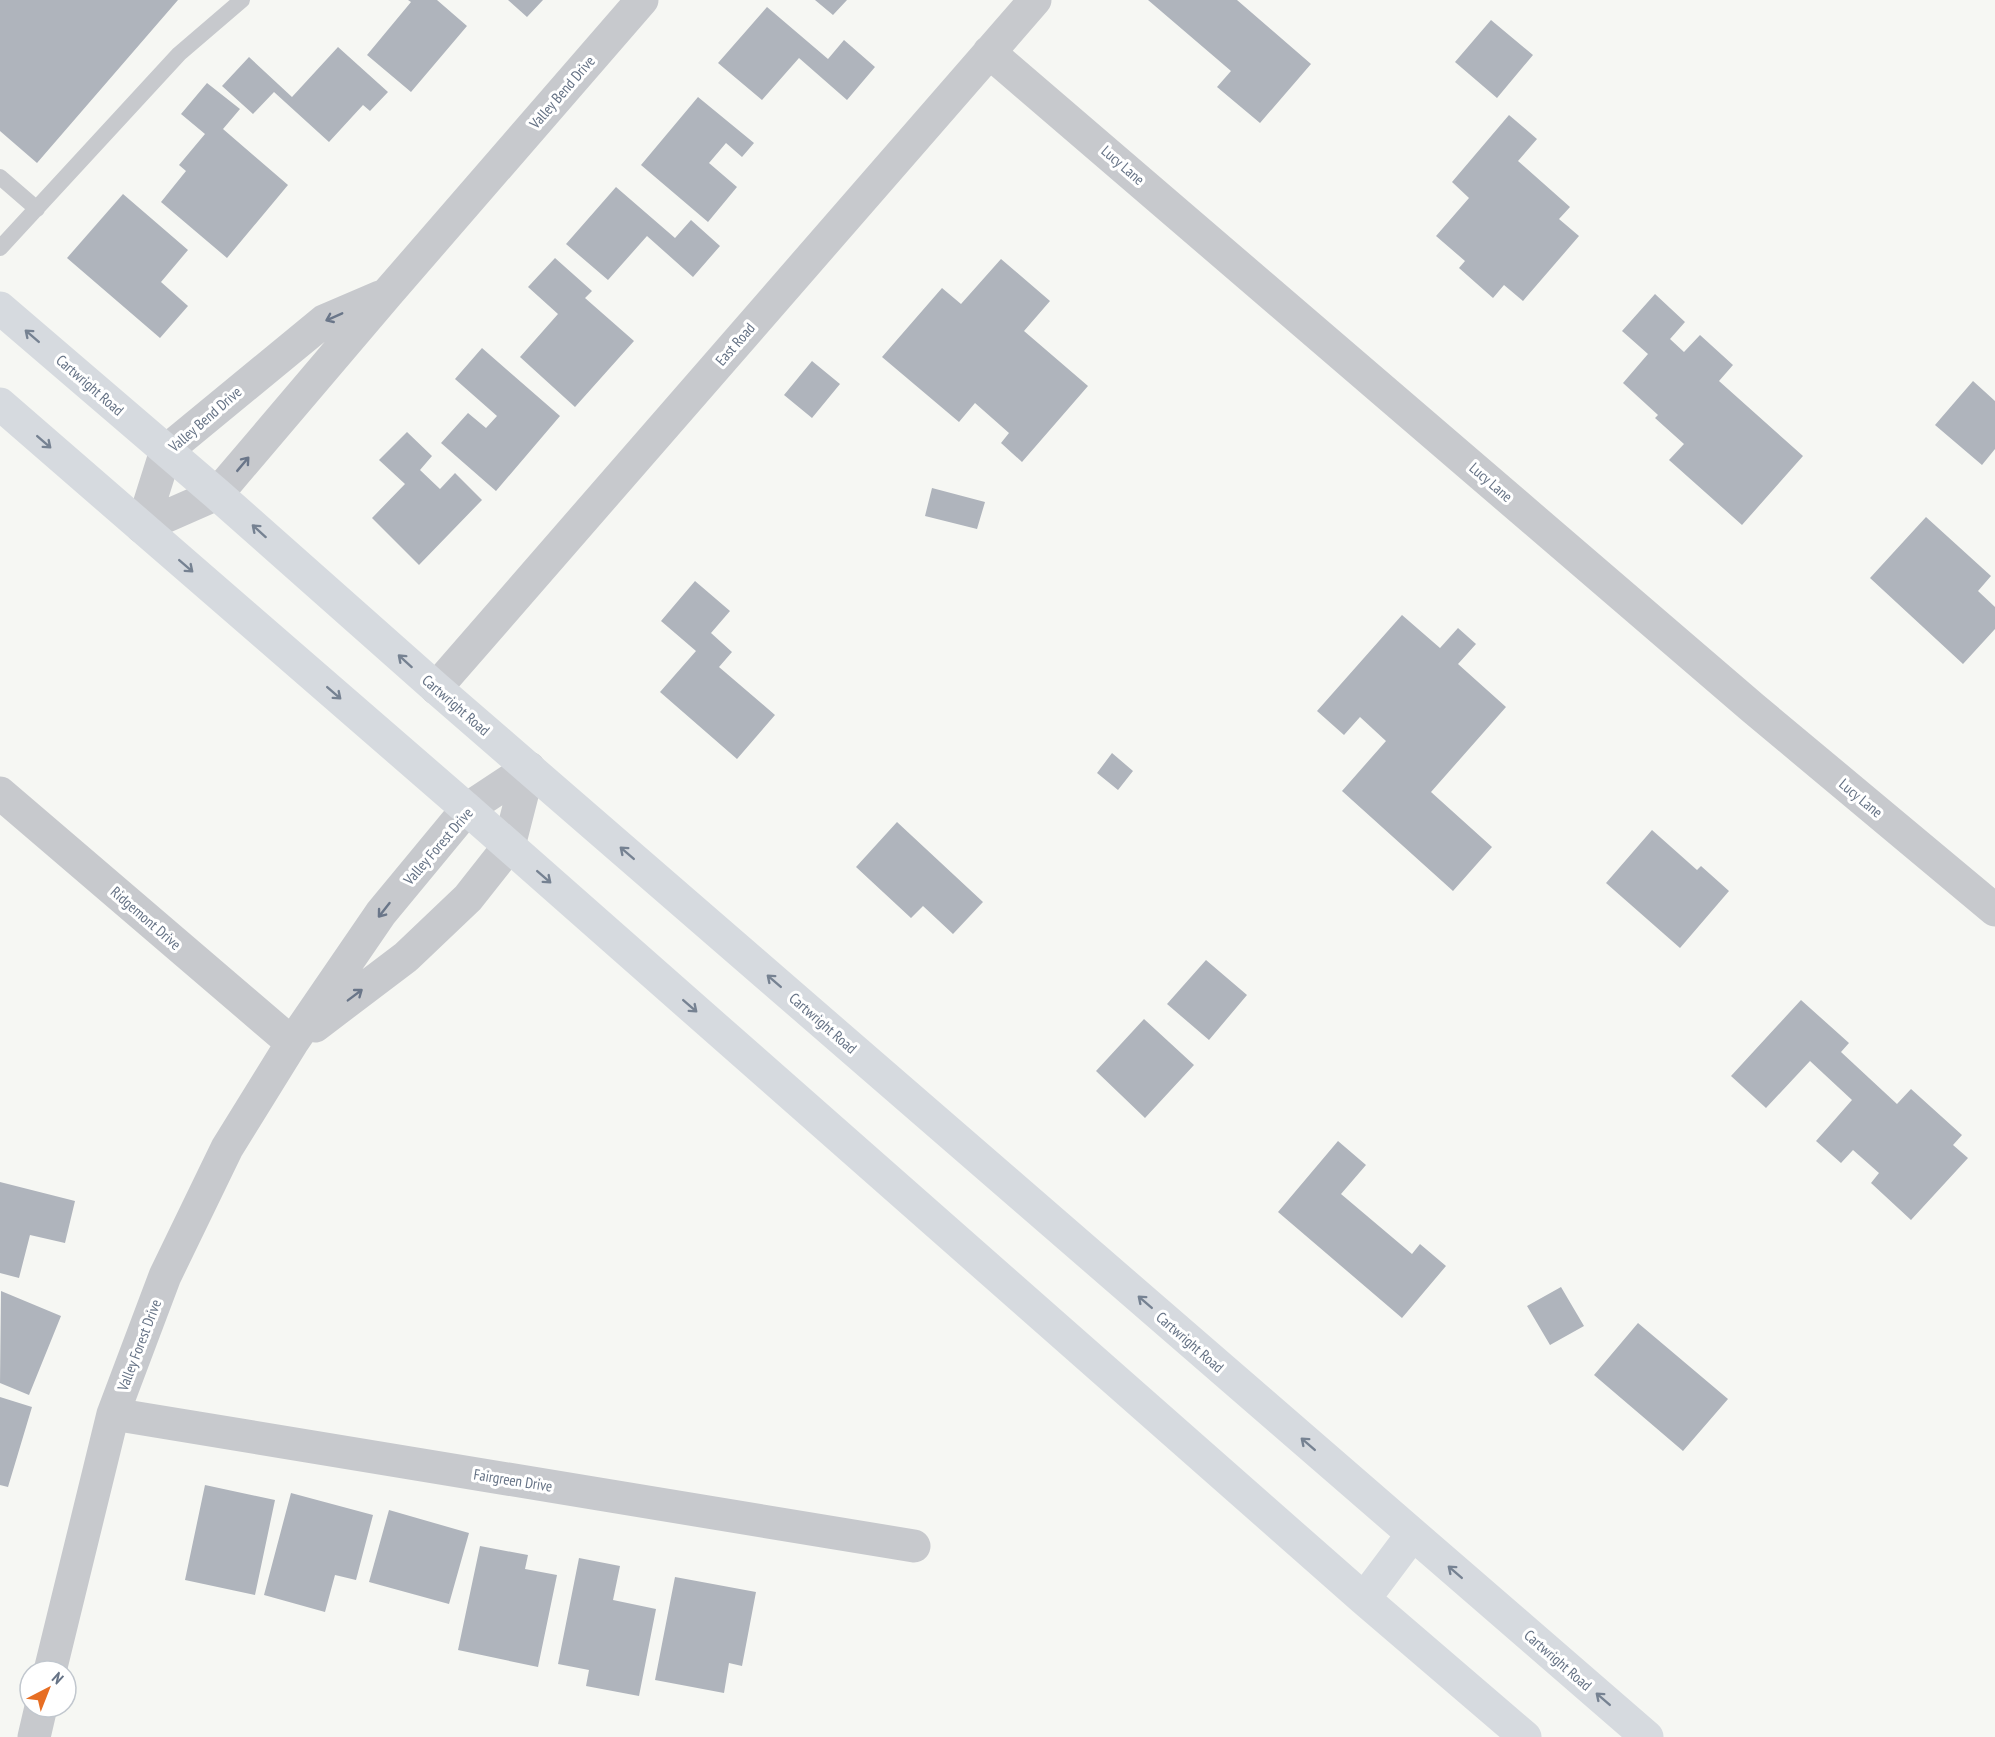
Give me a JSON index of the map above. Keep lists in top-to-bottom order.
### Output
{
  "streets": {
    "main road": ["Cartwright Road"],
    "street": [
      "Valley Bend Drive",
      "Lucy Lane",
      "East Road",
      "Valley Forest Drive",
      "Ridgemont Drive",
      "Fairgreen Drive"
    ]
  },
  "crossings": [
    ["Valley Bend Drive", "Cartwright Road"],
    ["Lucy Lane", "East Road"],
    ["East Road", "Cartwright Road"],
    ["Cartwright Road", "Valley Forest Drive"],
    ["Valley Forest Drive", "Ridgemont Drive"],
    ["Valley Forest Drive", "Fairgreen Drive"]
  ],
  "north": "top right"
}
